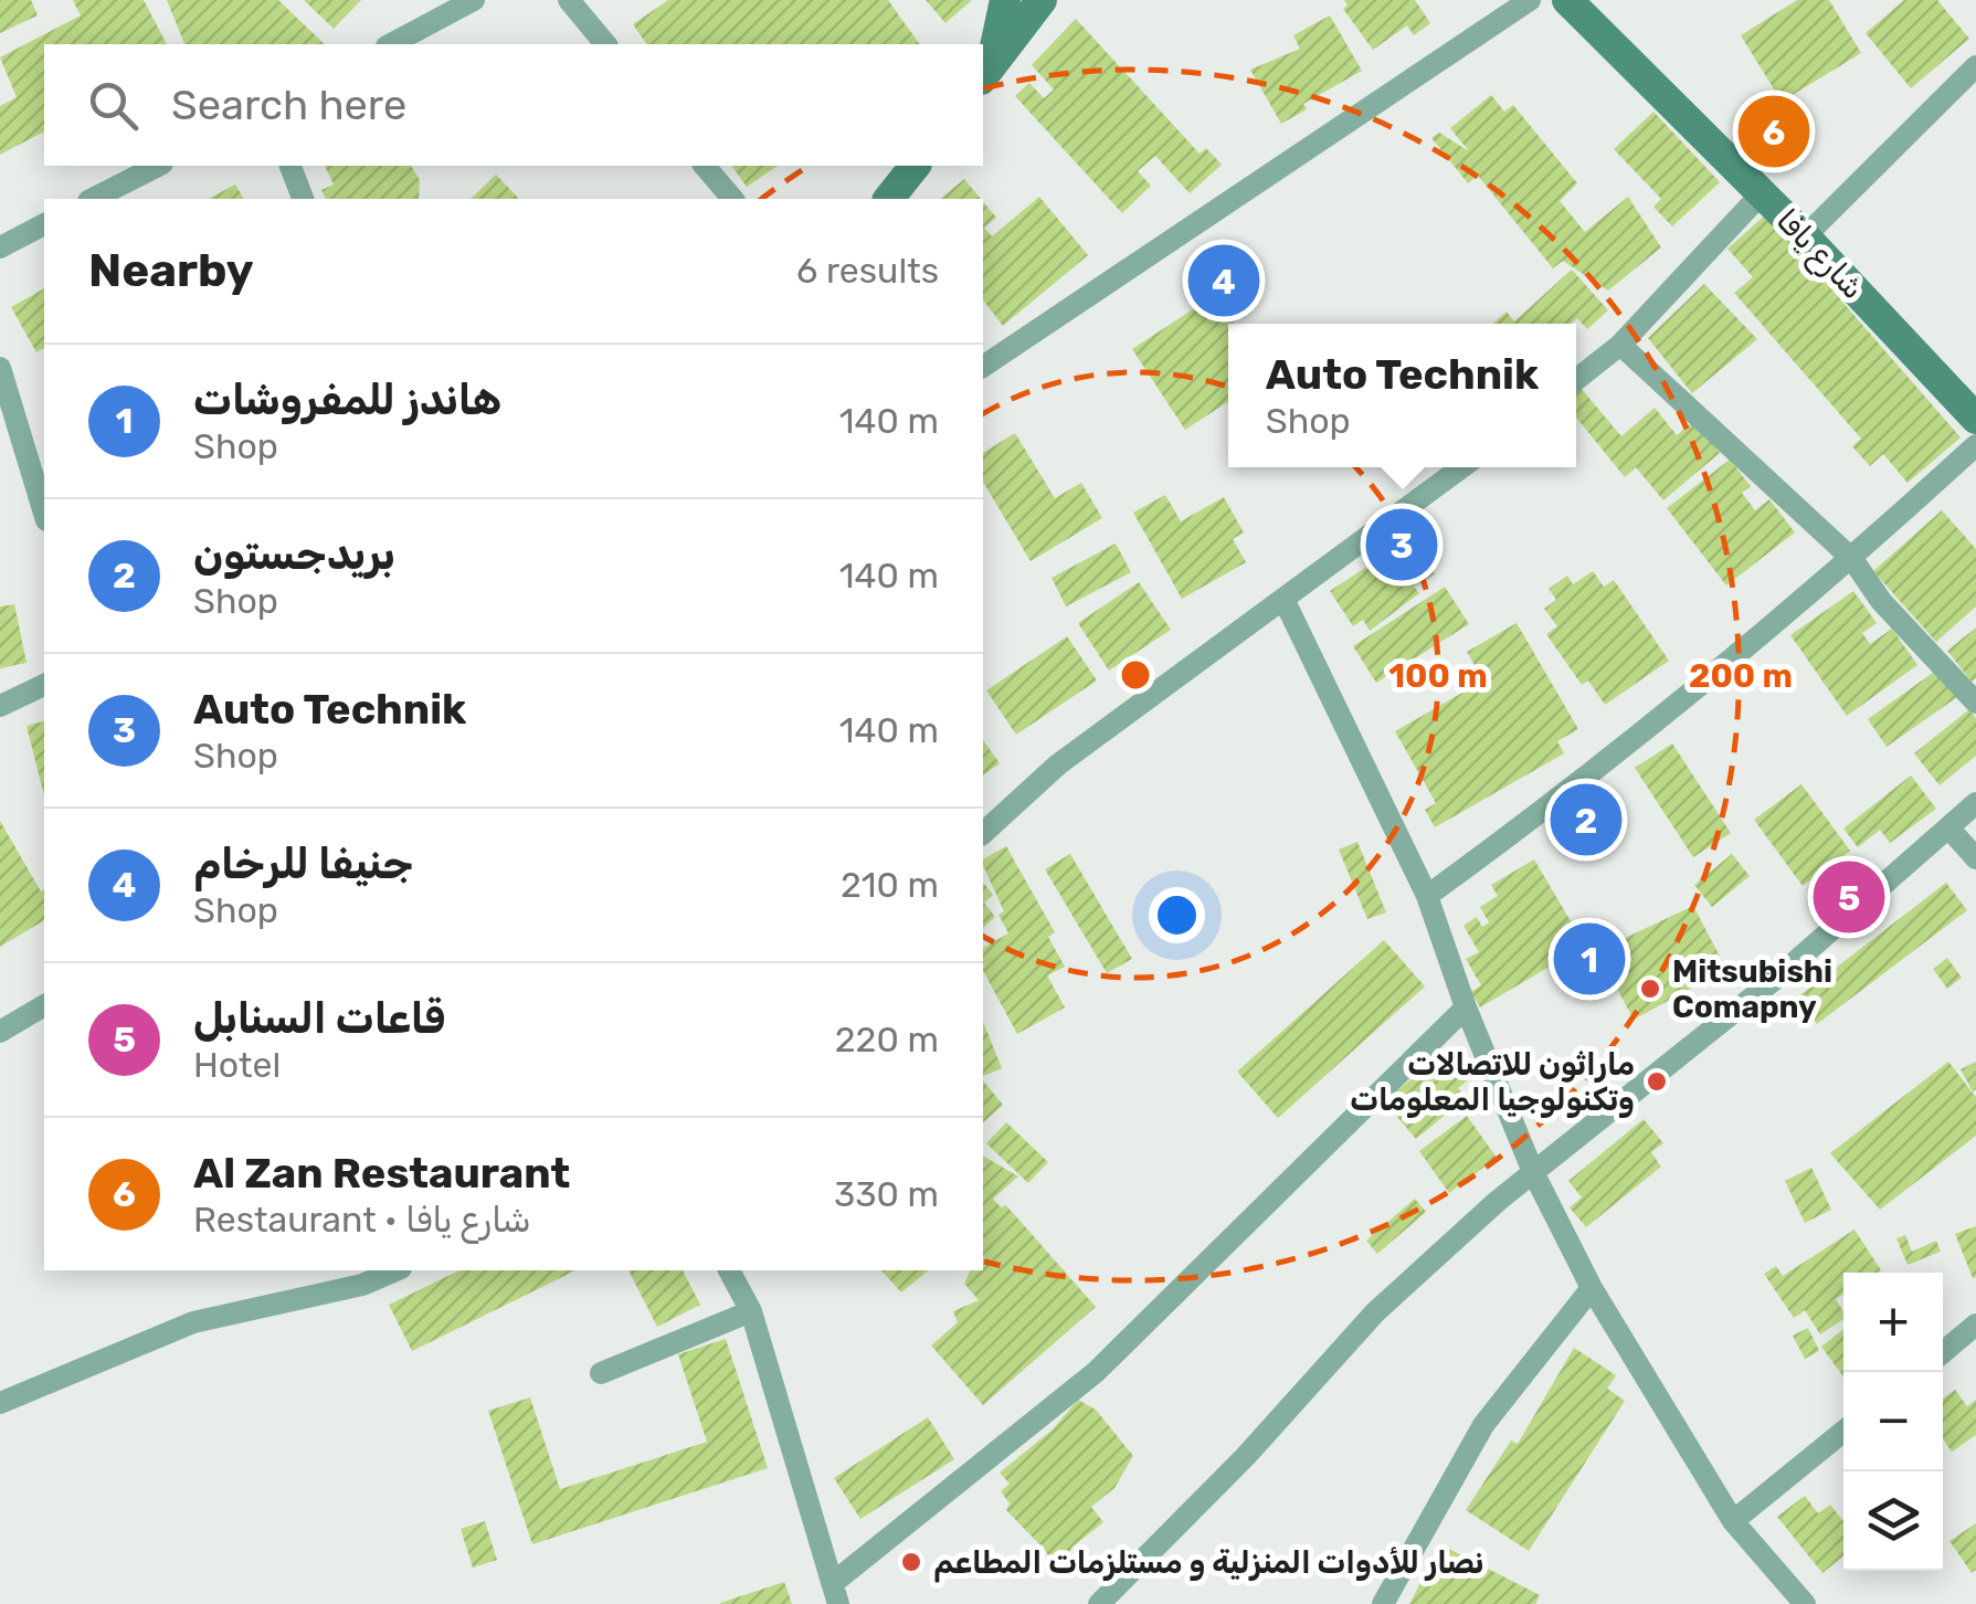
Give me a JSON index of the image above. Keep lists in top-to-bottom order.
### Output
{
  "streets": {
    "main road": ["شارع يافا"]
  },
  "places": ["Mitsubishi Comapny", "ماراثون للاتصالات وتكنولوجيا المعلومات", "نصار للأدوات المنزلية و مستلزمات المطاعم"],
  "page": {
    "search": "Search here",
    "pins": [
      "6",
      "4",
      "3",
      "2",
      "5",
      "1"
    ],
    "heading": ["Nearby", "6 results"],
    "popup": ["Auto Technik", "Shop"],
    "list": [
      {
        "mark": "1",
        "name": "هاندز للمفروشات",
        "note": "Shop",
        "value": "140 m"
      },
      {
        "mark": "2",
        "name": "بريدجستون",
        "note": "Shop",
        "value": "140 m"
      },
      {
        "mark": "3",
        "name": "Auto Technik",
        "note": "Shop",
        "value": "140 m"
      },
      {
        "mark": "4",
        "name": "جنيفا للرخام",
        "note": "Shop",
        "value": "210 m"
      },
      {
        "mark": "5",
        "name": "قاعات السنابل",
        "note": "Hotel",
        "value": "220 m"
      },
      {
        "mark": "6",
        "name": "Al Zan Restaurant",
        "note": "Restaurant · شارع يافا",
        "value": "330 m"
      }
    ],
    "map_buttons": ["+", "−"]
  },
  "rings": ["100 m", "200 m"]
}
